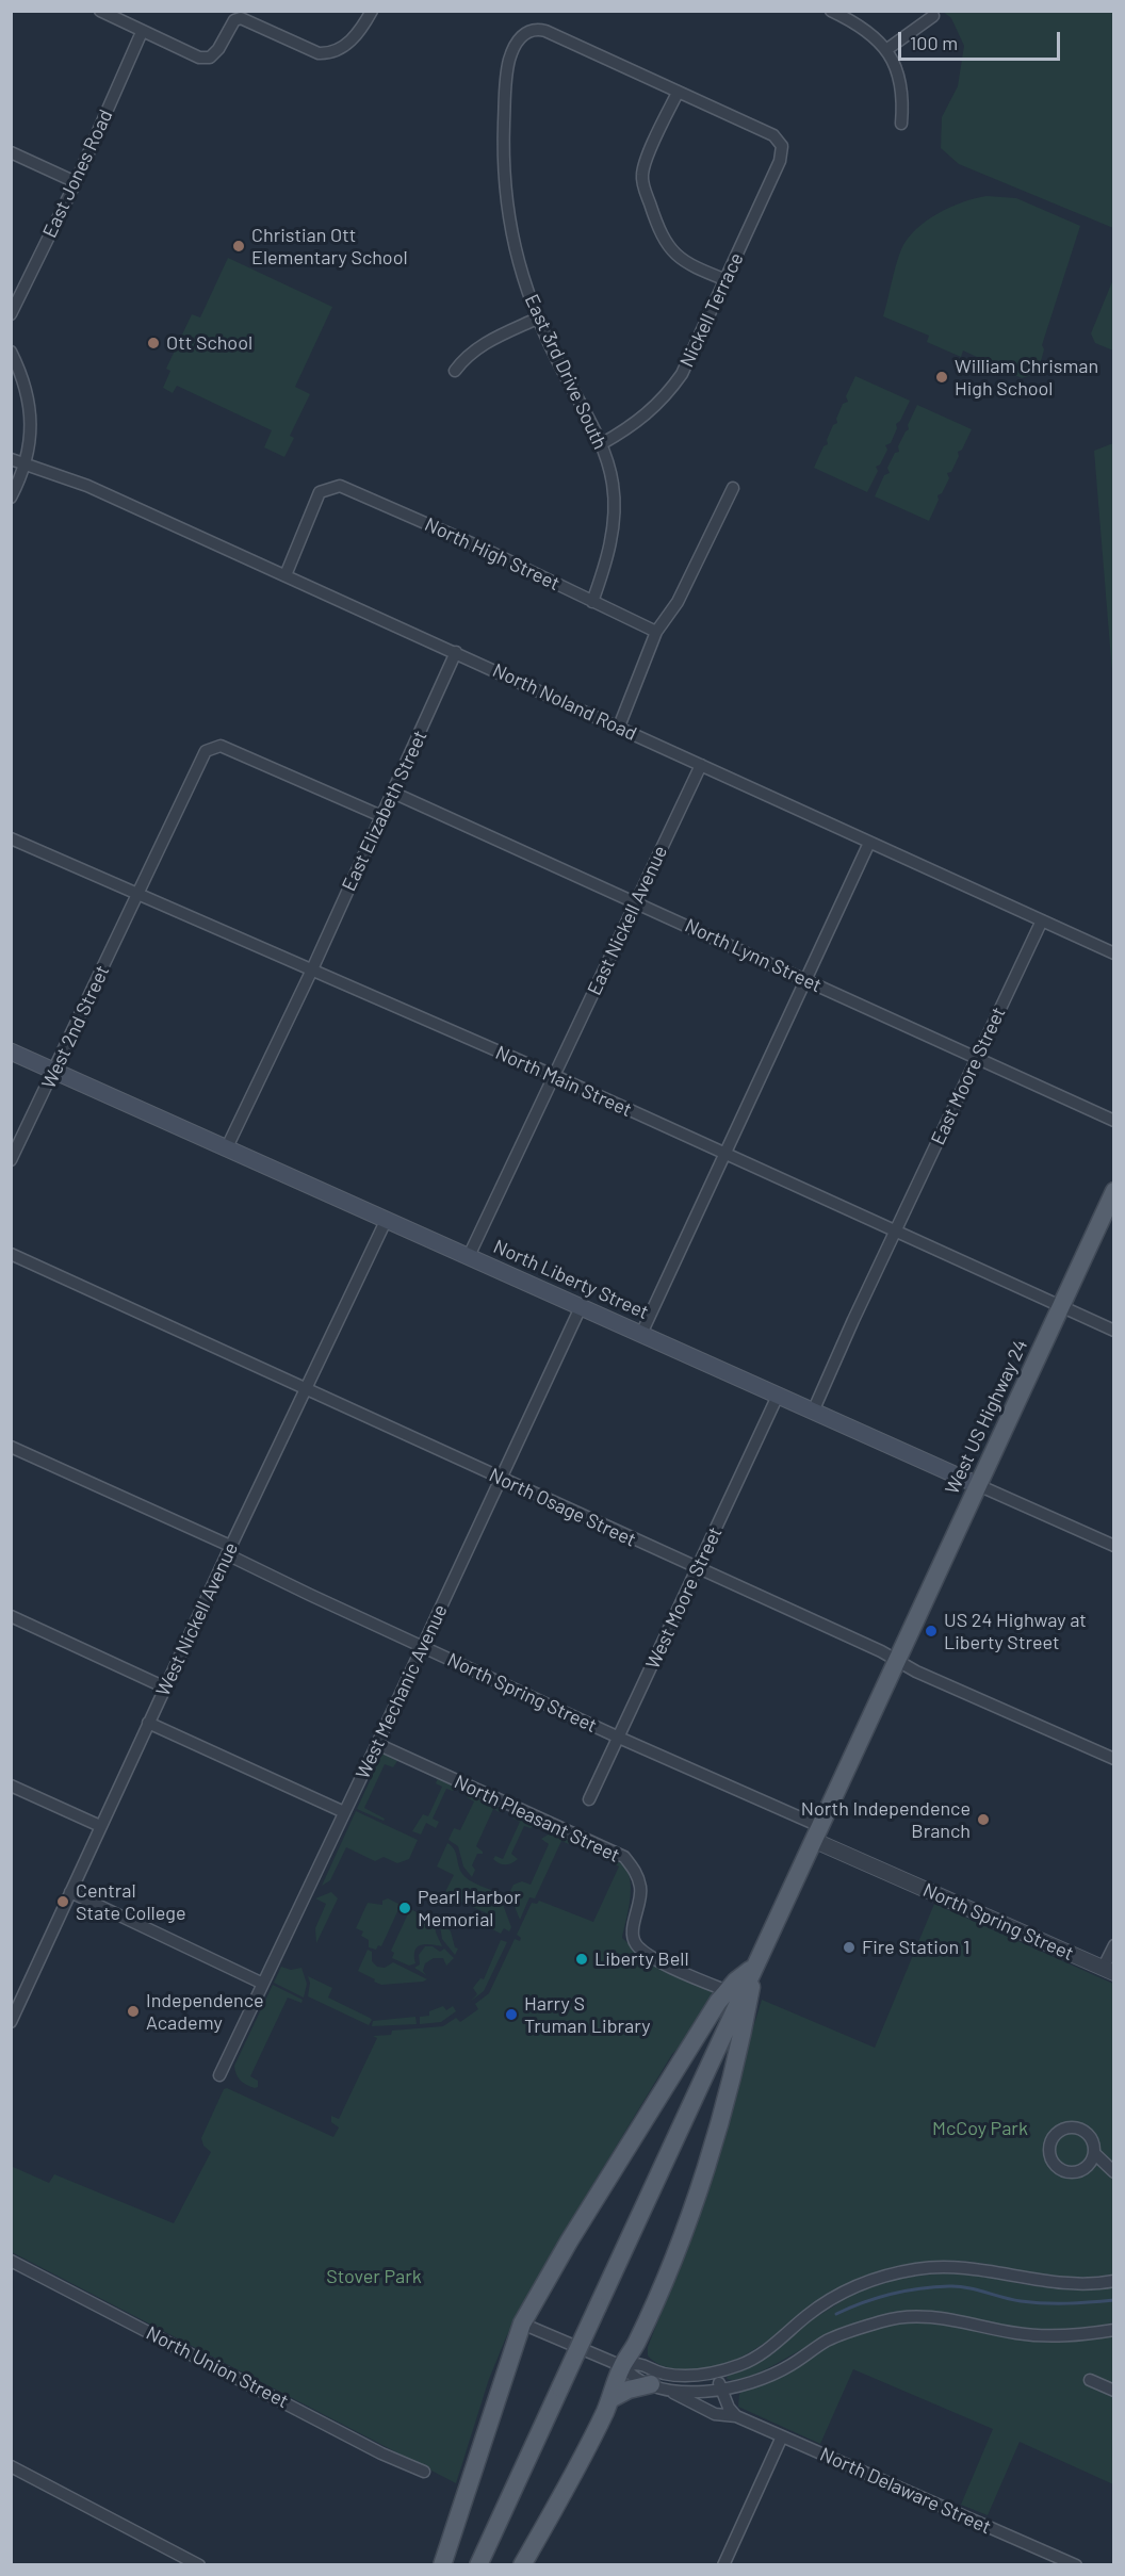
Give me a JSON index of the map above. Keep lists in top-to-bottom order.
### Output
{
  "streets": {
    "main road": ["North Liberty Street", "West US Highway 24"],
    "street": [
      "East Jones Road",
      "Nickell Terrace",
      "East 3rd Drive South",
      "North High Street",
      "North Noland Road",
      "East Elizabeth Street",
      "East Nickell Avenue",
      "North Lynn Street",
      "West 2nd Street",
      "East Moore Street",
      "North Main Street",
      "North Osage Street",
      "West Moore Street",
      "West Nickell Avenue",
      "West Mechanic Avenue",
      "North Spring Street",
      "North Pleasant Street",
      "North Union Street",
      "North Delaware Street"
    ]
  },
  "crossings": [
    ["Nickell Terrace", "East 3rd Drive South"],
    ["East 3rd Drive South", "North High Street"],
    ["North High Street", "North Noland Road"],
    ["North Noland Road", "East Elizabeth Street"],
    ["North Noland Road", "East Nickell Avenue"],
    ["North Noland Road", "East Moore Street"],
    ["East Elizabeth Street", "North Lynn Street"],
    ["East Elizabeth Street", "West 2nd Street"],
    ["East Elizabeth Street", "North Main Street"],
    ["East Elizabeth Street", "North Liberty Street"],
    ["East Nickell Avenue", "North Lynn Street"],
    ["East Nickell Avenue", "North Main Street"],
    ["North Lynn Street", "East Moore Street"],
    ["West 2nd Street", "North Main Street"],
    ["West 2nd Street", "North Liberty Street"],
    ["East Moore Street", "North Main Street"],
    ["North Main Street", "West US Highway 24"],
    ["North Liberty Street", "West US Highway 24"],
    ["North Liberty Street", "West Moore Street"],
    ["North Liberty Street", "West Nickell Avenue"],
    ["North Liberty Street", "West Mechanic Avenue"],
    ["West US Highway 24", "North Osage Street"],
    ["West US Highway 24", "North Spring Street"],
    ["North Osage Street", "West Moore Street"],
    ["North Osage Street", "West Nickell Avenue"],
    ["North Osage Street", "West Mechanic Avenue"],
    ["West Moore Street", "North Spring Street"],
    ["West Nickell Avenue", "North Spring Street"],
    ["West Mechanic Avenue", "North Spring Street"],
    ["West Mechanic Avenue", "North Pleasant Street"]
  ],
  "parks": ["McCoy Park", "Stover Park"],
  "places": [
    "Christian Ott Elementary School",
    "Ott School",
    "William Chrisman High School",
    "US 24 Highway at Liberty Street",
    "North Independence Branch",
    "Central State College",
    "Pearl Harbor Memorial",
    "Fire Station 1",
    "Liberty Bell",
    "Independence Academy",
    "Harry S Truman Library"
  ],
  "scale_bar": "100 m"
}
